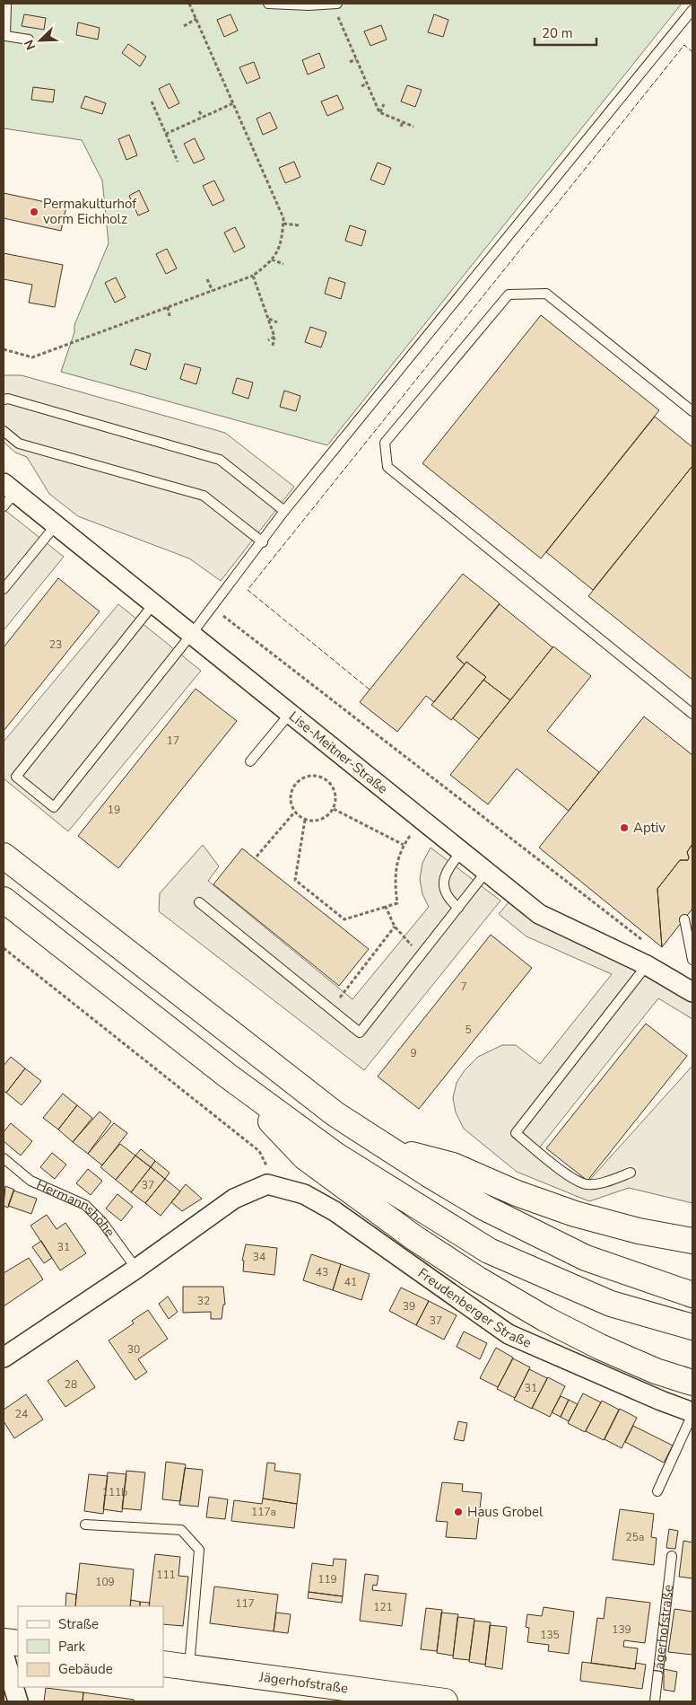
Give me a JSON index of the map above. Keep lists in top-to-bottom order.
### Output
{
  "streets": {
    "main road": ["Jägerhofstraße"],
    "street": ["Lise-Meitner-Straße", "Freudenberger Straße"],
    "lane": ["Hermannshöhe"]
  },
  "places": ["Permakulturhof vorm Eichholz", "Aptiv", "Haus Grobel"],
  "house_numbers": [
    "23",
    "17",
    "19",
    "7",
    "5",
    "9",
    "37",
    "31",
    "34",
    "43",
    "41",
    "32",
    "39",
    "37",
    "30",
    "28",
    "31",
    "24",
    "111b",
    "117a",
    "25a",
    "111",
    "119",
    "109",
    "117",
    "121",
    "139",
    "135"
  ],
  "legend": ["Straße", "Park", "Gebäude"],
  "scale_bar": "20 m",
  "north": "bottom left"
}
